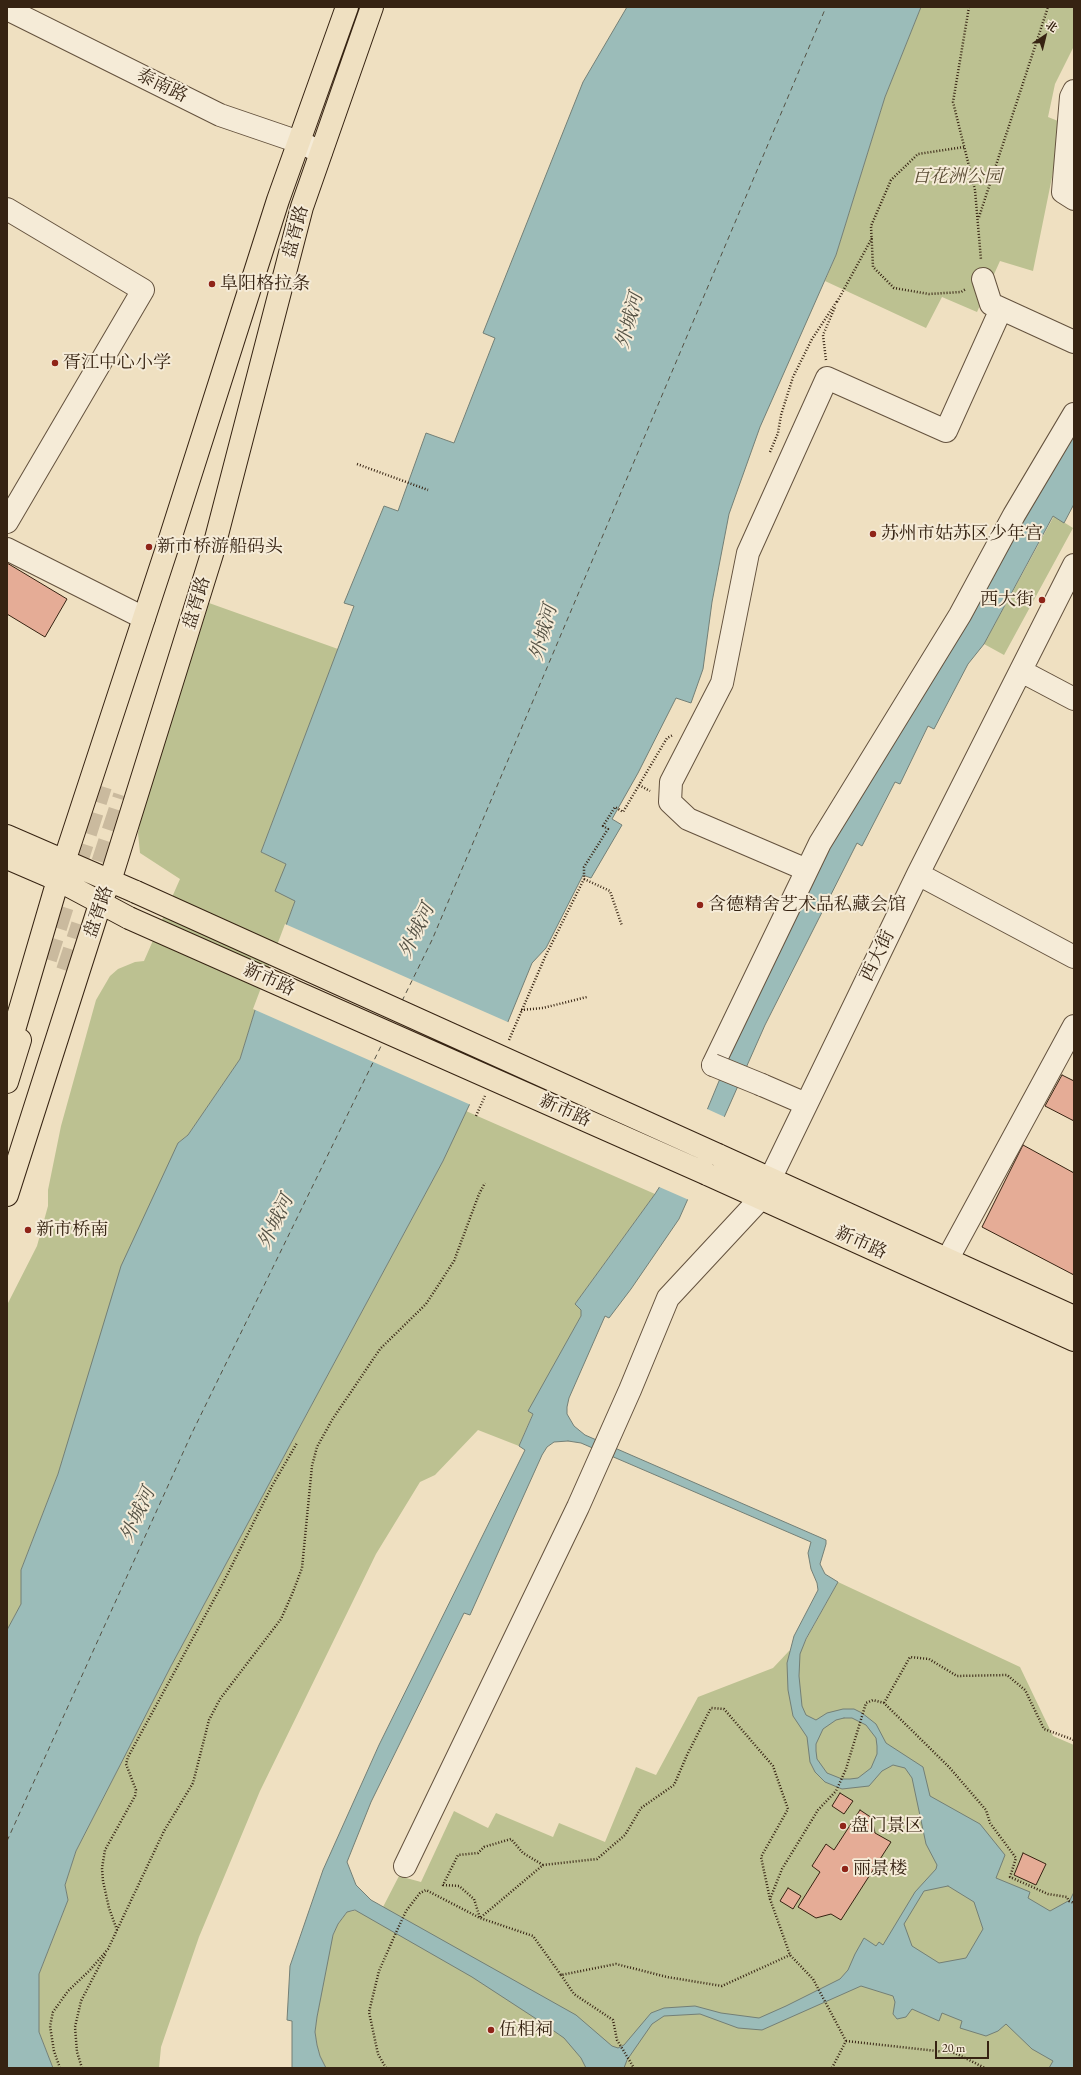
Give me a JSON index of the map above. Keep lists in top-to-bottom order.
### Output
{
  "streets": {
    "main road": ["盘胥路", "新市路"],
    "street": ["泰南路", "西大街"]
  },
  "crossings": [
    ["泰南路", "盘胥路"],
    ["盘胥路", "新市路"],
    ["西大街", "新市路"]
  ],
  "water": ["外城河"],
  "parks": ["百花洲公园"],
  "places": [
    "阜阳格拉条",
    "胥江中心小学",
    "苏州市姑苏区少年宫",
    "新市桥游船码头",
    "西大街",
    "含德精舍艺术品私藏会馆",
    "新市桥南",
    "盘门景区",
    "丽景楼",
    "伍相祠"
  ],
  "scale_bar": "20 m",
  "north": "top right"
}
